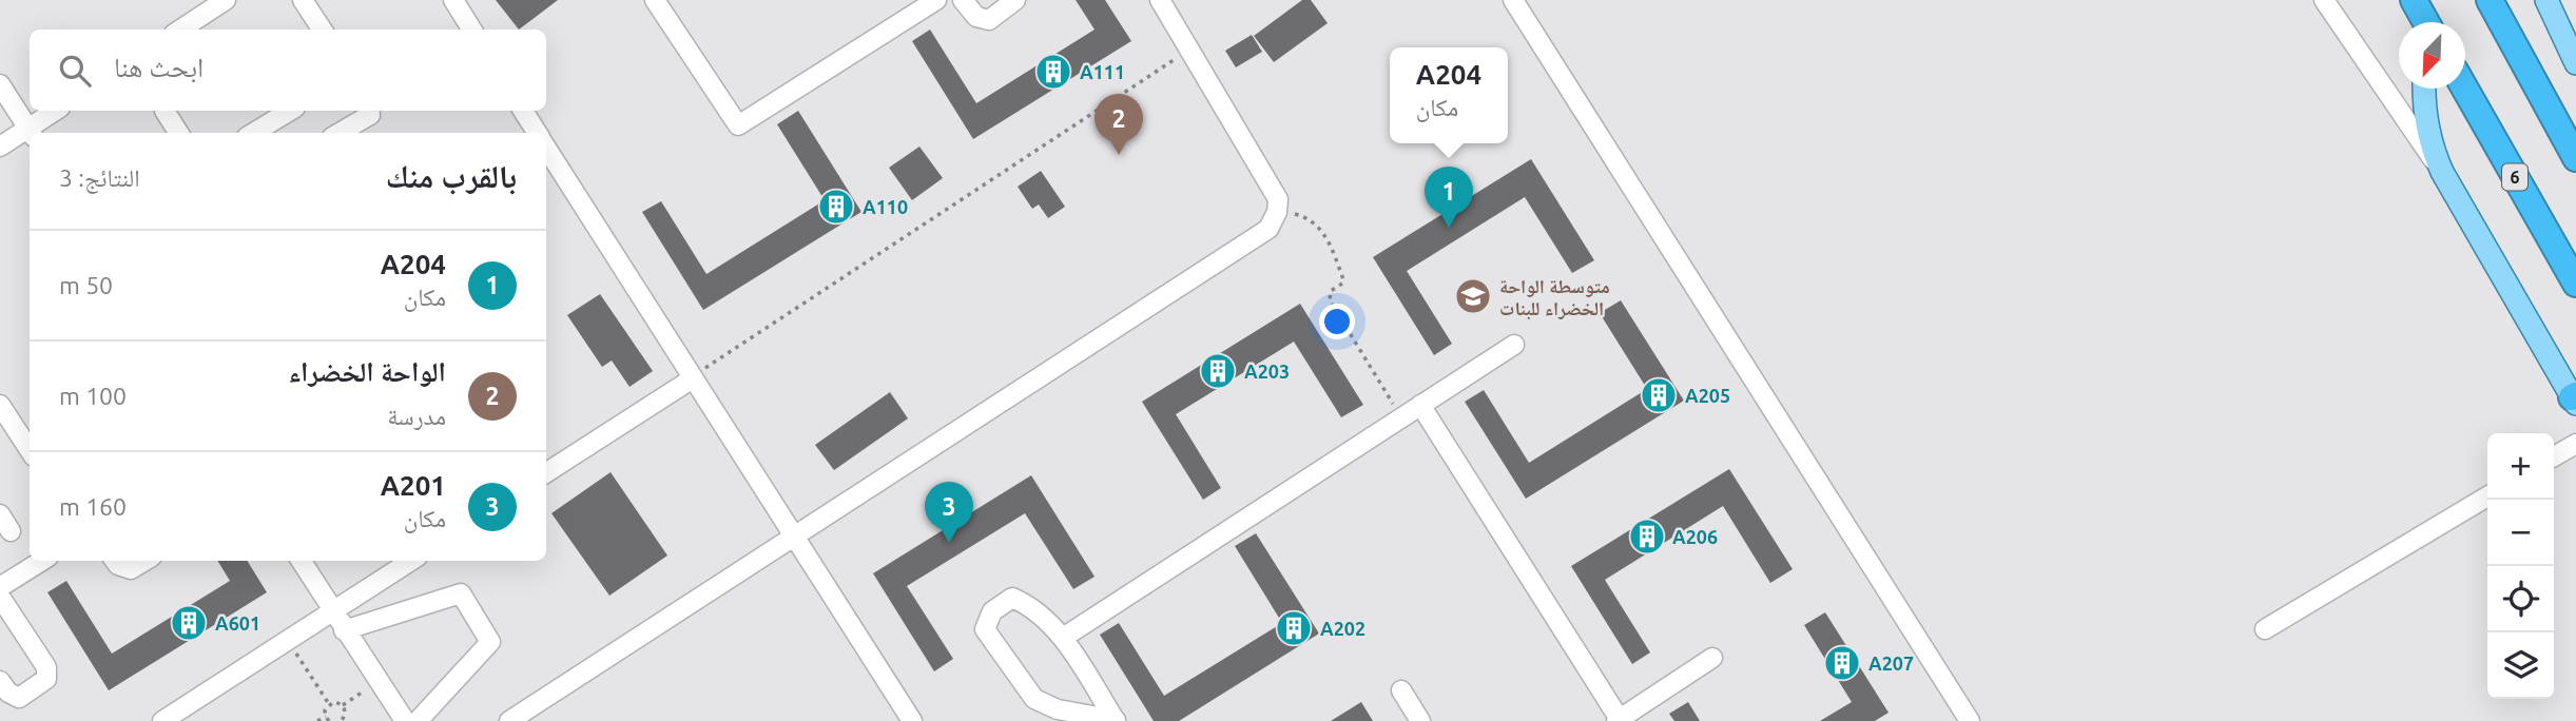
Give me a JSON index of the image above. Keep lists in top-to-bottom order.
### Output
{
  "streets": {
    "highway": ["6"]
  },
  "places": {
    "building": [
      "A111",
      "A110",
      "A203",
      "A205",
      "A206",
      "A601",
      "A202",
      "A207"
    ],
    "school or university": ["متوسطة الواحة الخضراء للبنات"]
  },
  "north": "bottom left",
  "page": {
    "search": "ابحث هنا",
    "popup": ["A204", "مكان"],
    "pins": ["2", "1", "3"],
    "heading": ["بالقرب منك", "النتائج: 3"],
    "list": [
      {
        "mark": "1",
        "name": "A204",
        "note": "مكان",
        "value": "50 m"
      },
      {
        "mark": "2",
        "name": "الواحة الخضراء",
        "note": "مدرسة",
        "value": "100 m"
      },
      {
        "mark": "3",
        "name": "A201",
        "note": "مكان",
        "value": "160 m"
      }
    ],
    "map_buttons": ["+", "−"]
  }
}
